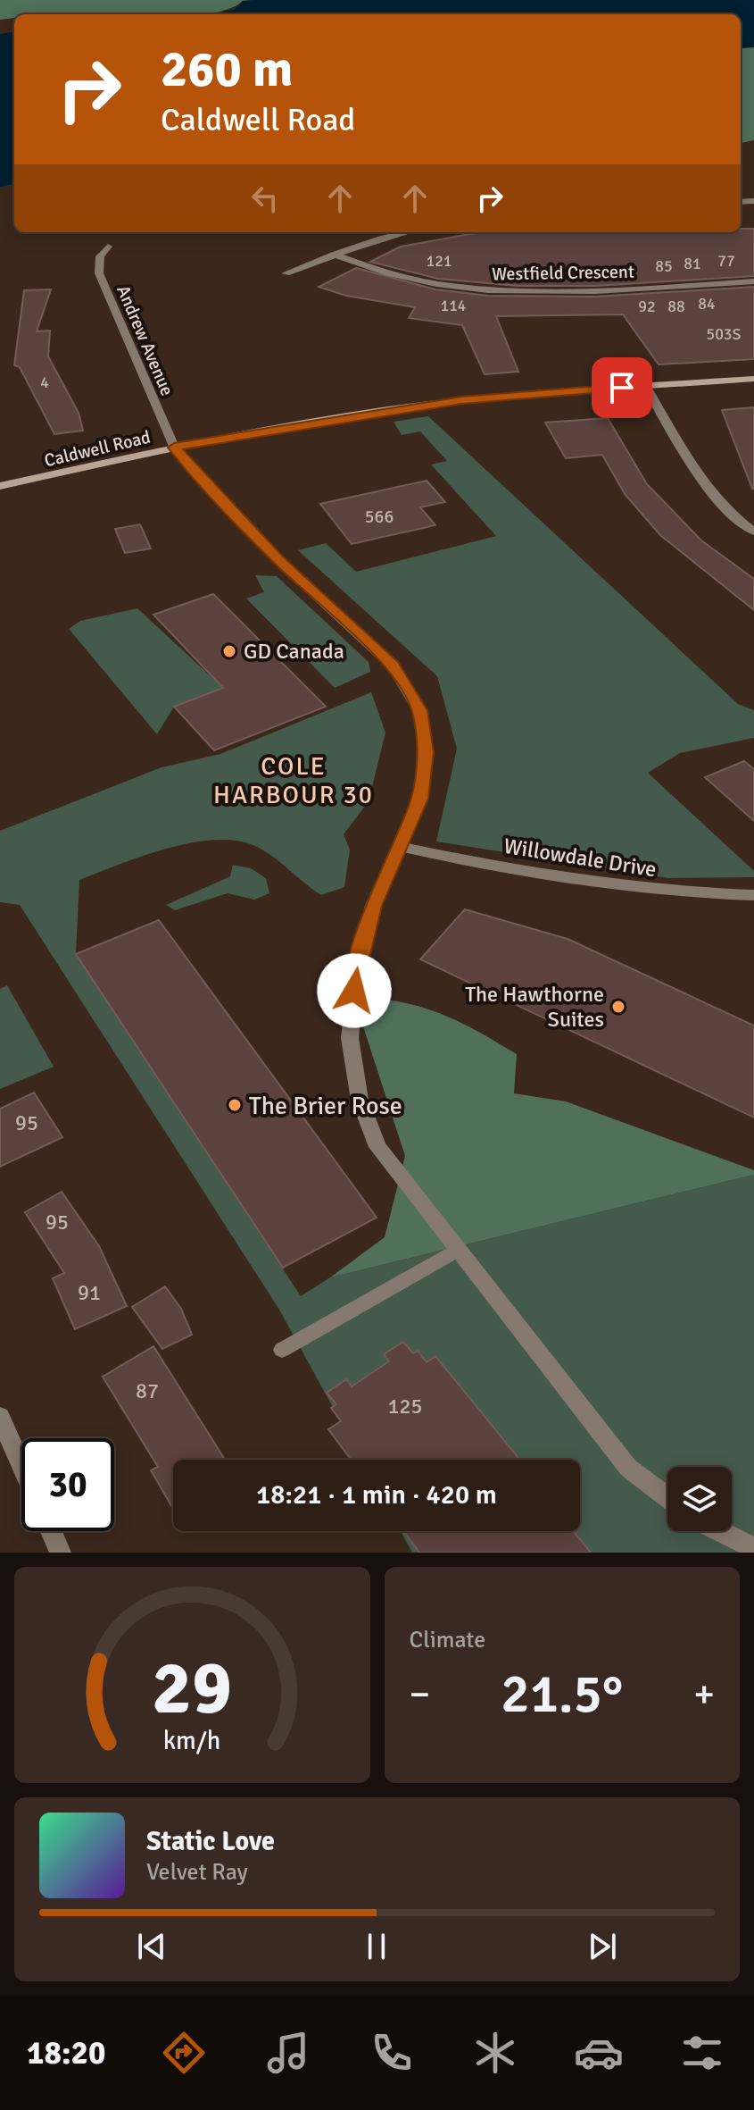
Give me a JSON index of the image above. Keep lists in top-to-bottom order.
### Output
{
  "streets": {
    "street": [
      "Westfield Crescent",
      "Andrew Avenue",
      "Caldwell Road",
      "Willowdale Drive"
    ]
  },
  "crossings": [
    ["Andrew Avenue", "Caldwell Road"],
    ["Andrew Avenue", "Willowdale Drive"]
  ],
  "districts": ["COLE HARBOUR 30"],
  "places": ["GD Canada", "The Hawthorne Suites", "The Brier Rose"],
  "house_numbers": [
    "121",
    "77",
    "81",
    "85",
    "84",
    "114",
    "92",
    "88",
    "503S",
    "4",
    "566",
    "95",
    "95",
    "91",
    "87",
    "125"
  ],
  "page": {
    "turn": ["260 m", "Caldwell Road"],
    "limit": "30",
    "trip": "18:21 · 1 min · 420 m",
    "tile": "Climate",
    "heat": ["−", "21.5°", "+"],
    "song": ["Static Love", "Velvet Ray"],
    "tabs": "18:20",
    "gauge": ["29", "km/h"]
  }
}
